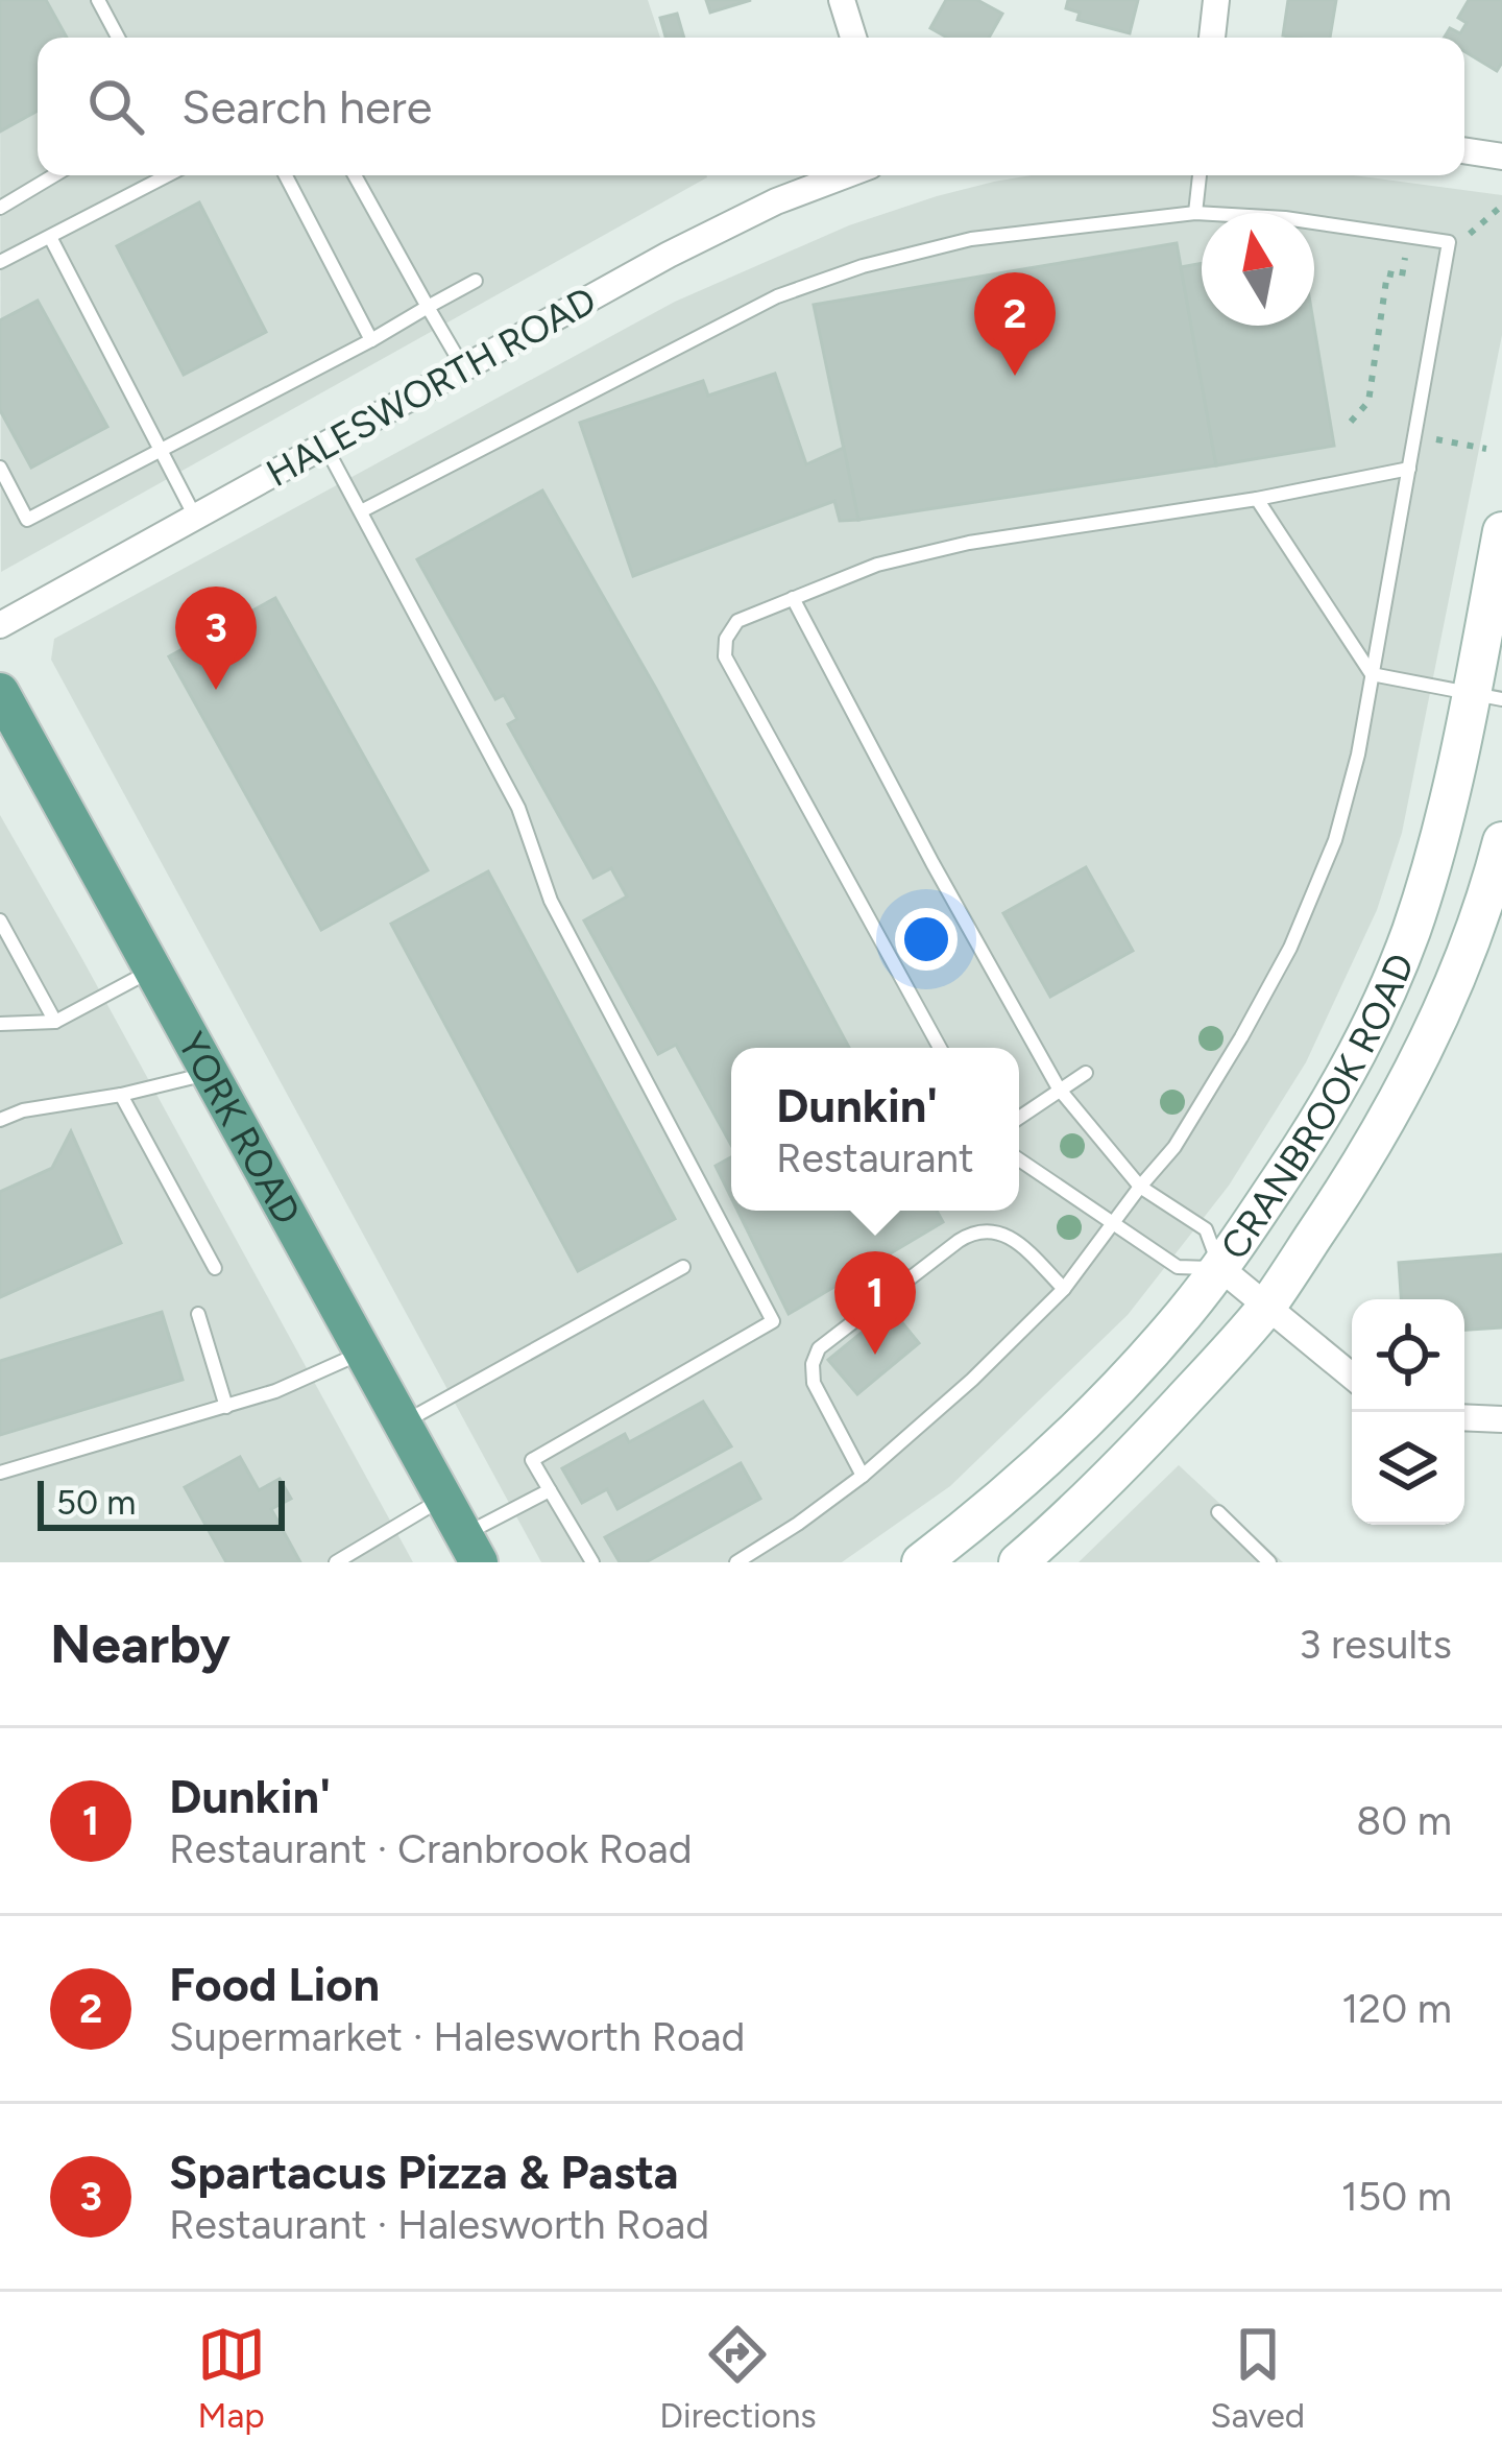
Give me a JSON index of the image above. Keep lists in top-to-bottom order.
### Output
{
  "streets": {
    "main road": ["YORK ROAD"],
    "street": ["HALESWORTH ROAD", "CRANBROOK ROAD"]
  },
  "scale_bar": "50 m",
  "north": "top",
  "page": {
    "search": "Search here",
    "pins": ["2", "3", "1"],
    "popup": ["Dunkin'", "Restaurant"],
    "scale": "50 m",
    "heading": ["Nearby", "3 results"],
    "list": [
      {
        "mark": "1",
        "name": "Dunkin'",
        "note": "Restaurant · Cranbrook Road",
        "value": "80 m"
      },
      {
        "mark": "2",
        "name": "Food Lion",
        "note": "Supermarket · Halesworth Road",
        "value": "120 m"
      },
      {
        "mark": "3",
        "name": "Spartacus Pizza & Pasta",
        "note": "Restaurant · Halesworth Road",
        "value": "150 m"
      }
    ],
    "nav": ["Map", "Directions", "Saved"]
  }
}
